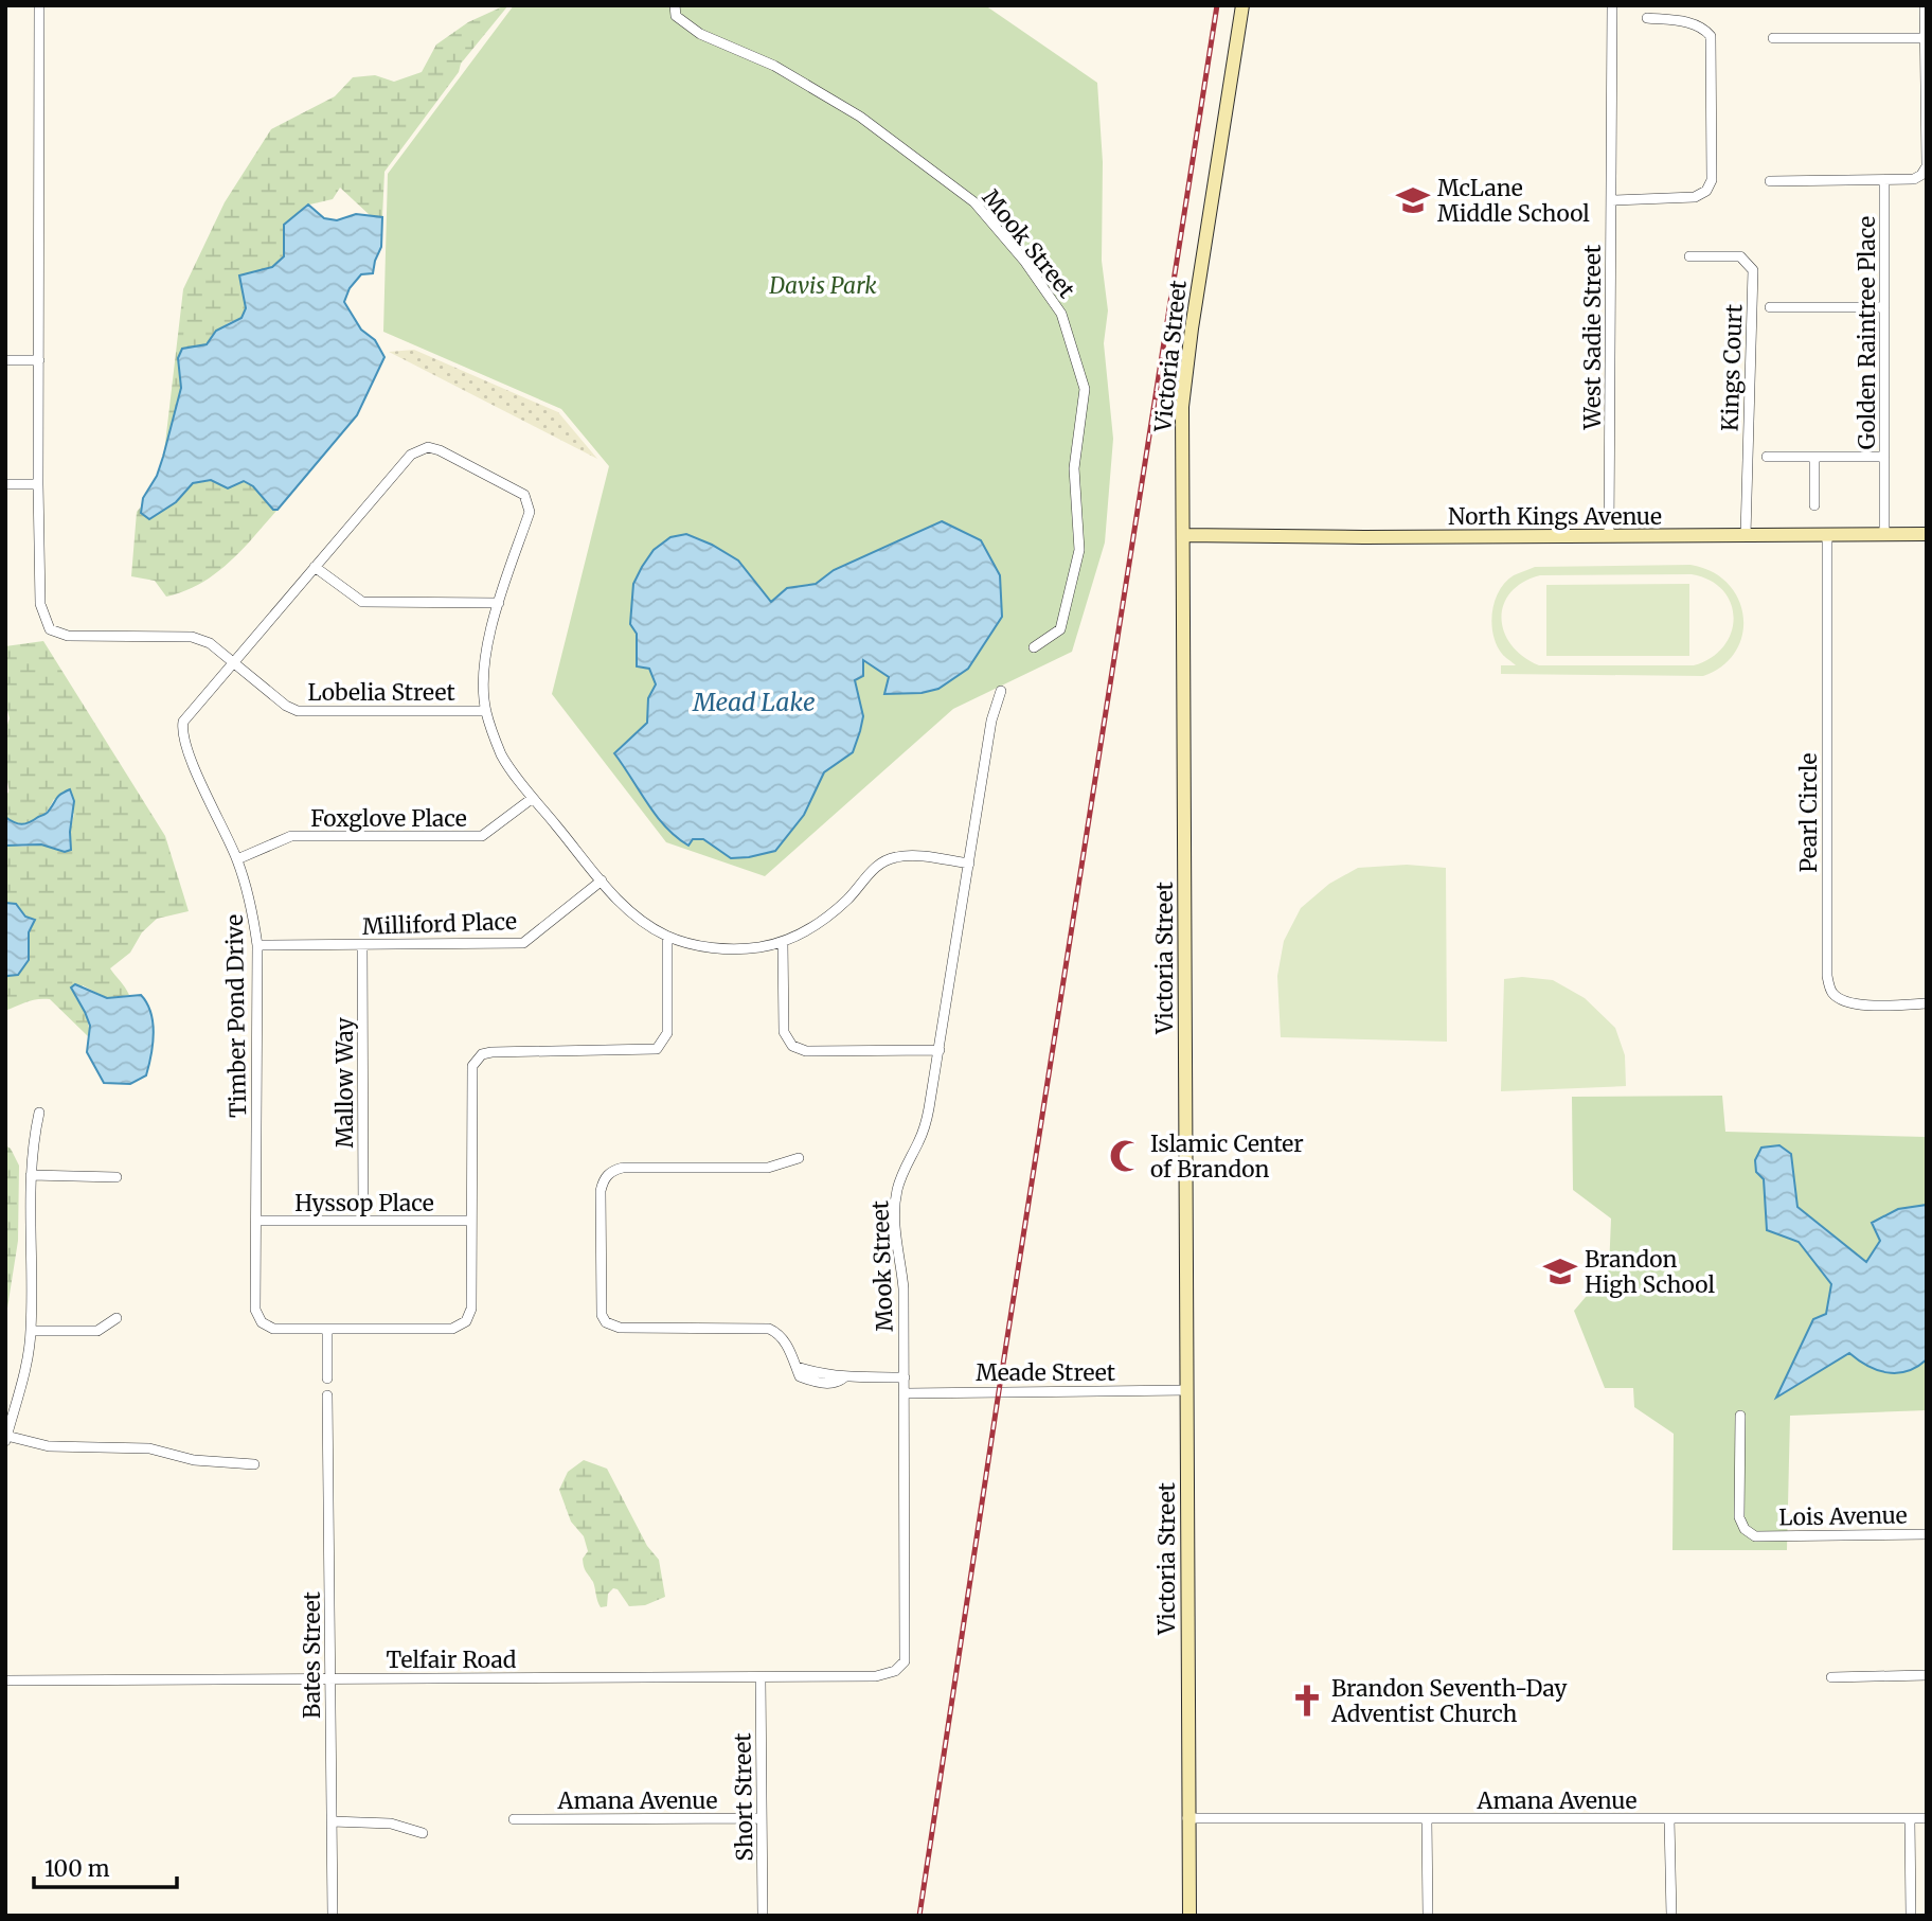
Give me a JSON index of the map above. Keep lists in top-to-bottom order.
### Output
{
  "streets": {
    "street": [
      "Mook Street",
      "Golden Raintree Place",
      "West Sadie Street",
      "Victoria Street",
      "Kings Court",
      "North Kings Avenue",
      "Lobelia Street",
      "Pearl Circle",
      "Foxglove Place",
      "Milliford Place",
      "Timber Pond Drive",
      "Mallow Way",
      "Hyssop Place",
      "Meade Street",
      "Lois Avenue",
      "Bates Street",
      "Telfair Road",
      "Short Street",
      "Amana Avenue"
    ]
  },
  "crossings": [
    ["Mook Street", "Meade Street"],
    ["Mook Street", "Telfair Road"],
    ["Golden Raintree Place", "North Kings Avenue"],
    ["West Sadie Street", "North Kings Avenue"],
    ["Victoria Street", "North Kings Avenue"],
    ["Victoria Street", "Meade Street"],
    ["Victoria Street", "Amana Avenue"],
    ["Kings Court", "North Kings Avenue"],
    ["North Kings Avenue", "Pearl Circle"],
    ["Lobelia Street", "Timber Pond Drive"],
    ["Foxglove Place", "Timber Pond Drive"],
    ["Milliford Place", "Timber Pond Drive"],
    ["Milliford Place", "Mallow Way"],
    ["Timber Pond Drive", "Hyssop Place"],
    ["Mallow Way", "Hyssop Place"],
    ["Bates Street", "Telfair Road"],
    ["Telfair Road", "Short Street"],
    ["Short Street", "Amana Avenue"]
  ],
  "water": ["Mead Lake"],
  "parks": ["Davis Park"],
  "places": {
    "school or university": ["McLane Middle School", "Brandon High School"],
    "mosque": ["Islamic Center of Brandon"],
    "church": ["Brandon Seventh-Day Adventist Church"]
  },
  "scale_bar": "100 m"
}
